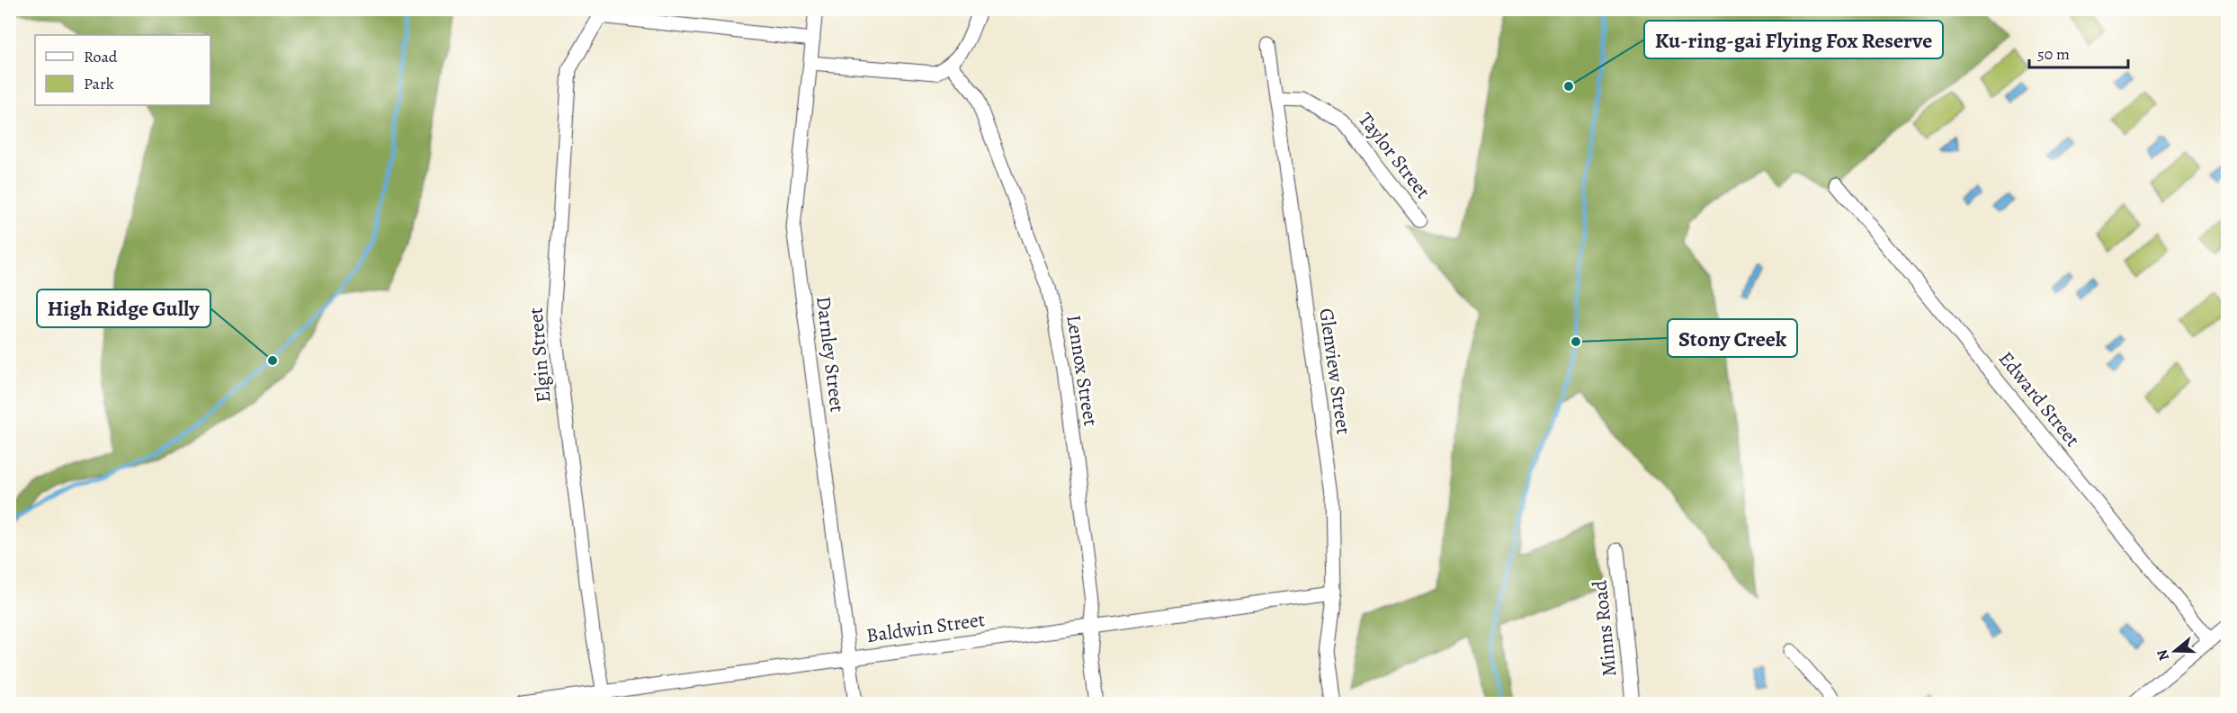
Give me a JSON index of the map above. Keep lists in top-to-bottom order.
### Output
{
  "streets": {
    "street": [
      "Taylor Street",
      "Darnley Street",
      "Elgin Street",
      "Lennox Street",
      "Glenview Street",
      "Edward Street",
      "Baldwin Street",
      "Minns Road"
    ]
  },
  "crossings": [
    ["Taylor Street", "Glenview Street"],
    ["Darnley Street", "Baldwin Street"],
    ["Elgin Street", "Baldwin Street"],
    ["Lennox Street", "Baldwin Street"],
    ["Glenview Street", "Baldwin Street"]
  ],
  "places": ["Ku-ring-gai Flying Fox Reserve", "Stony Creek", "High Ridge Gully"],
  "legend": ["Road", "Park"],
  "scale_bar": "50 m",
  "north": "left"
}
